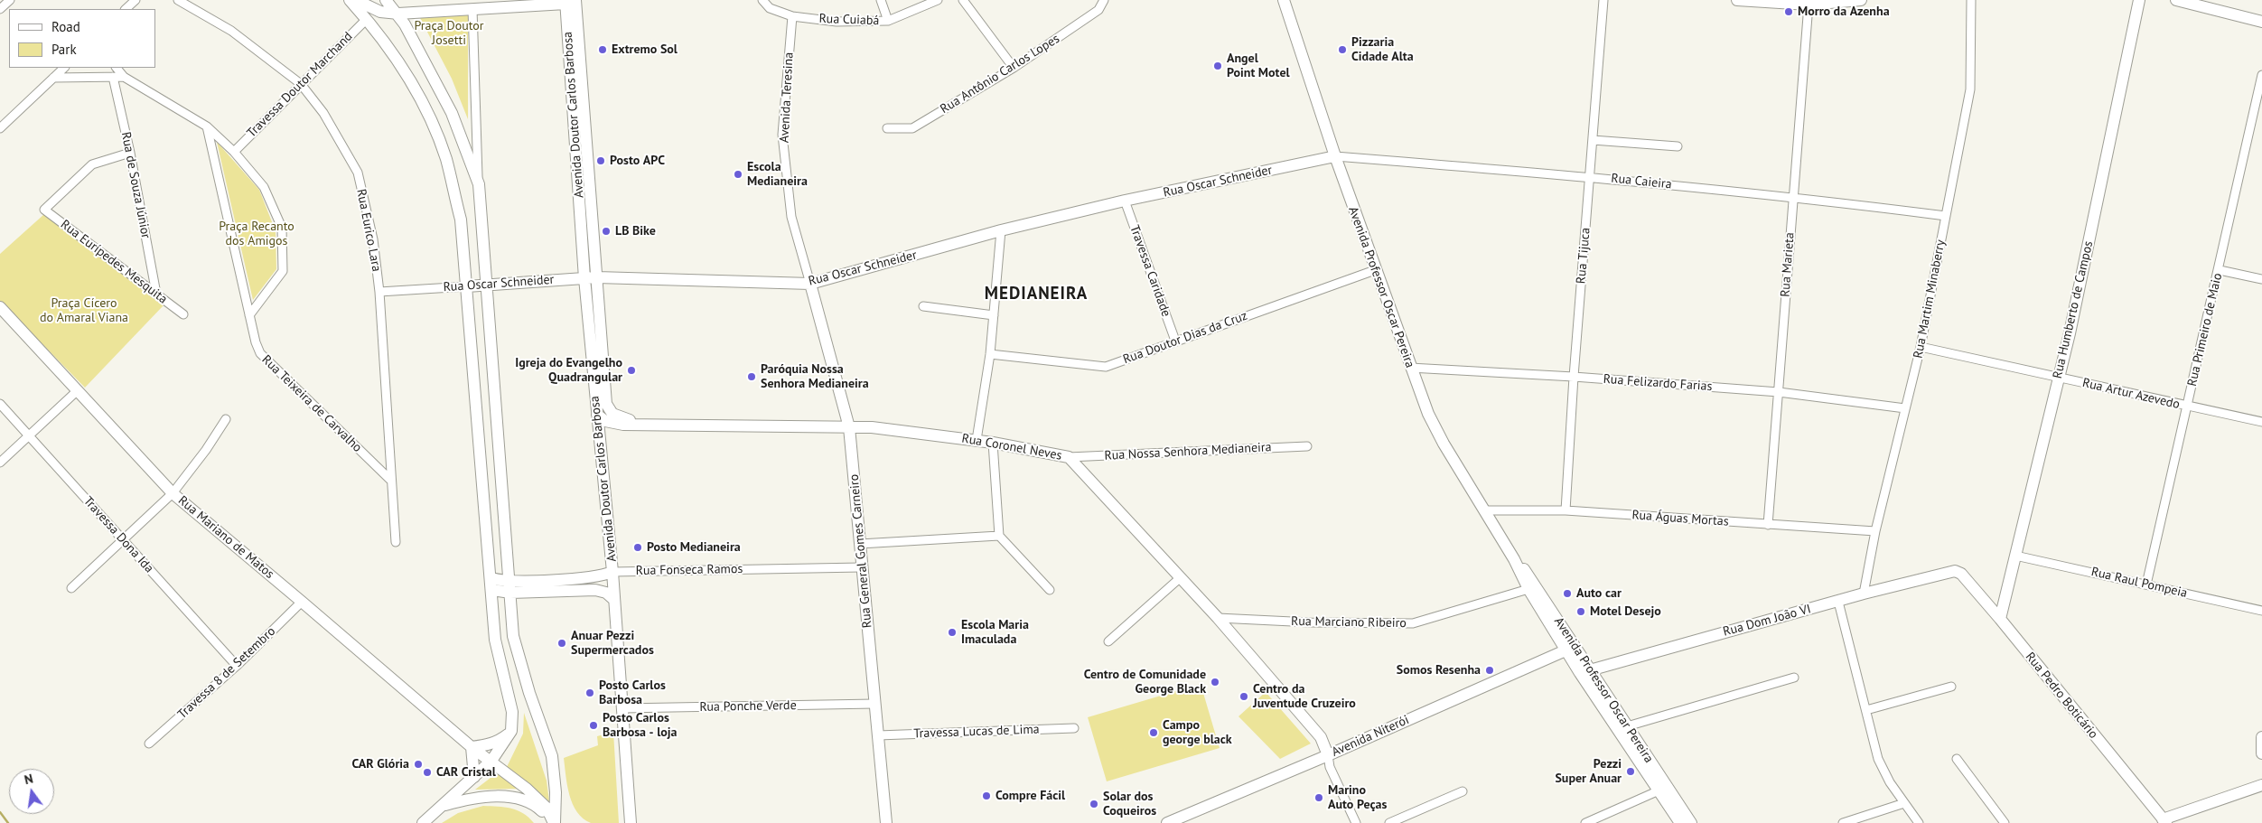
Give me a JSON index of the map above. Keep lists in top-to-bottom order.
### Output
{
  "streets": {
    "street": [
      "Rua Cuiabá",
      "Rua Antônio Carlos Lopes",
      "Travessa Doutor Marchand",
      "Avenida Teresina",
      "Avenida Doutor Carlos Barbosa",
      "Rua Oscar Schneider",
      "Rua Caieira",
      "Rua de Souza Júnior",
      "Rua Eurico Lara",
      "Rua Tijuca",
      "Rua Eurípedes Mesquita",
      "Rua Marieta",
      "Travessa Caridade",
      "Avenida Professor Oscar Pereira",
      "Rua Martim Minaberry",
      "Rua Humberto de Campos",
      "Rua Primeiro de Maio",
      "Rua Doutor Dias da Cruz",
      "Rua Felizardo Farias",
      "Rua Artur Azevedo",
      "Rua Teixeira de Carvalho",
      "Rua Coronel Neves",
      "Rua Nossa Senhora Medianeira",
      "Rua Águas Mortas",
      "Travessa Dona Ida",
      "Rua Mariano de Matos",
      "Rua General Gomes Carneiro",
      "Rua Fonseca Ramos",
      "Rua Raul Pompeia",
      "Rua Dom João VI",
      "Rua Marciano Ribeiro",
      "Travessa 8 de Setembro",
      "Rua Pedro Boticário",
      "Rua Ponche Verde",
      "Travessa Lucas de Lima",
      "Avenida Niterói"
    ]
  },
  "crossings": [
    ["Rua Cuiabá", "Avenida Teresina"],
    ["Travessa Doutor Marchand", "Rua Eurico Lara"],
    ["Avenida Teresina", "Rua Oscar Schneider"],
    ["Avenida Teresina", "Rua General Gomes Carneiro"],
    ["Avenida Doutor Carlos Barbosa", "Rua Oscar Schneider"],
    ["Avenida Doutor Carlos Barbosa", "Rua Coronel Neves"],
    ["Avenida Doutor Carlos Barbosa", "Rua Fonseca Ramos"],
    ["Avenida Doutor Carlos Barbosa", "Rua Ponche Verde"],
    ["Rua Oscar Schneider", "Rua Caieira"],
    ["Rua Oscar Schneider", "Rua Eurico Lara"],
    ["Rua Oscar Schneider", "Travessa Caridade"],
    ["Rua Oscar Schneider", "Avenida Professor Oscar Pereira"],
    ["Rua Oscar Schneider", "Rua General Gomes Carneiro"],
    ["Rua Caieira", "Rua Tijuca"],
    ["Rua Caieira", "Rua Marieta"],
    ["Rua Caieira", "Avenida Professor Oscar Pereira"],
    ["Rua Caieira", "Rua Martim Minaberry"],
    ["Rua de Souza Júnior", "Rua Eurípedes Mesquita"],
    ["Rua Eurico Lara", "Rua Teixeira de Carvalho"],
    ["Rua Tijuca", "Rua Felizardo Farias"],
    ["Rua Tijuca", "Rua Águas Mortas"],
    ["Rua Marieta", "Rua Felizardo Farias"],
    ["Rua Marieta", "Rua Águas Mortas"],
    ["Travessa Caridade", "Rua Doutor Dias da Cruz"],
    ["Avenida Professor Oscar Pereira", "Rua Doutor Dias da Cruz"],
    ["Avenida Professor Oscar Pereira", "Rua Felizardo Farias"],
    ["Avenida Professor Oscar Pereira", "Rua Águas Mortas"],
    ["Avenida Professor Oscar Pereira", "Rua Dom João VI"],
    ["Avenida Professor Oscar Pereira", "Rua Marciano Ribeiro"],
    ["Avenida Professor Oscar Pereira", "Avenida Niterói"],
    ["Rua Martim Minaberry", "Rua Felizardo Farias"],
    ["Rua Martim Minaberry", "Rua Artur Azevedo"],
    ["Rua Martim Minaberry", "Rua Águas Mortas"],
    ["Rua Martim Minaberry", "Rua Dom João VI"],
    ["Rua Humberto de Campos", "Rua Artur Azevedo"],
    ["Rua Humberto de Campos", "Rua Raul Pompeia"],
    ["Rua Humberto de Campos", "Rua Pedro Boticário"],
    ["Rua Primeiro de Maio", "Rua Artur Azevedo"],
    ["Rua Primeiro de Maio", "Rua Raul Pompeia"],
    ["Rua Coronel Neves", "Rua Nossa Senhora Medianeira"],
    ["Rua Coronel Neves", "Rua General Gomes Carneiro"],
    ["Rua Coronel Neves", "Rua Marciano Ribeiro"],
    ["Rua Coronel Neves", "Avenida Niterói"],
    ["Travessa Dona Ida", "Travessa 8 de Setembro"],
    ["Rua Mariano de Matos", "Travessa 8 de Setembro"],
    ["Rua General Gomes Carneiro", "Rua Fonseca Ramos"],
    ["Rua General Gomes Carneiro", "Rua Ponche Verde"],
    ["Rua General Gomes Carneiro", "Travessa Lucas de Lima"],
    ["Rua Dom João VI", "Rua Pedro Boticário"]
  ],
  "districts": ["MEDIANEIRA"],
  "parks": ["Praça Doutor Josetti", "Praça Recanto dos Amigos", "Praça Cícero do Amaral Viana"],
  "places": [
    "Morro da Azenha",
    "Extremo Sol",
    "Pizzaria Cidade Alta",
    "Angel Point Motel",
    "Posto APC",
    "Escola Medianeira",
    "LB Bike",
    "Igreja do Evangelho Quadrangular",
    "Paróquia Nossa Senhora Medianeira",
    "Posto Medianeira",
    "Auto car",
    "Motel Desejo",
    "Escola Maria Imaculada",
    "Anuar Pezzi Supermercados",
    "Somos Resenha",
    "Centro de Comunidade George Black",
    "Posto Carlos Barbosa",
    "Centro da Juventude Cruzeiro",
    "Posto Carlos Barbosa - loja",
    "Campo george black",
    "CAR Glória",
    "Pezzi Super Anuar",
    "CAR Cristal",
    "Compre Fácil",
    "Marino Auto Peças",
    "Solar dos Coqueiros"
  ],
  "legend": ["Road", "Park"],
  "north": "top"
}
